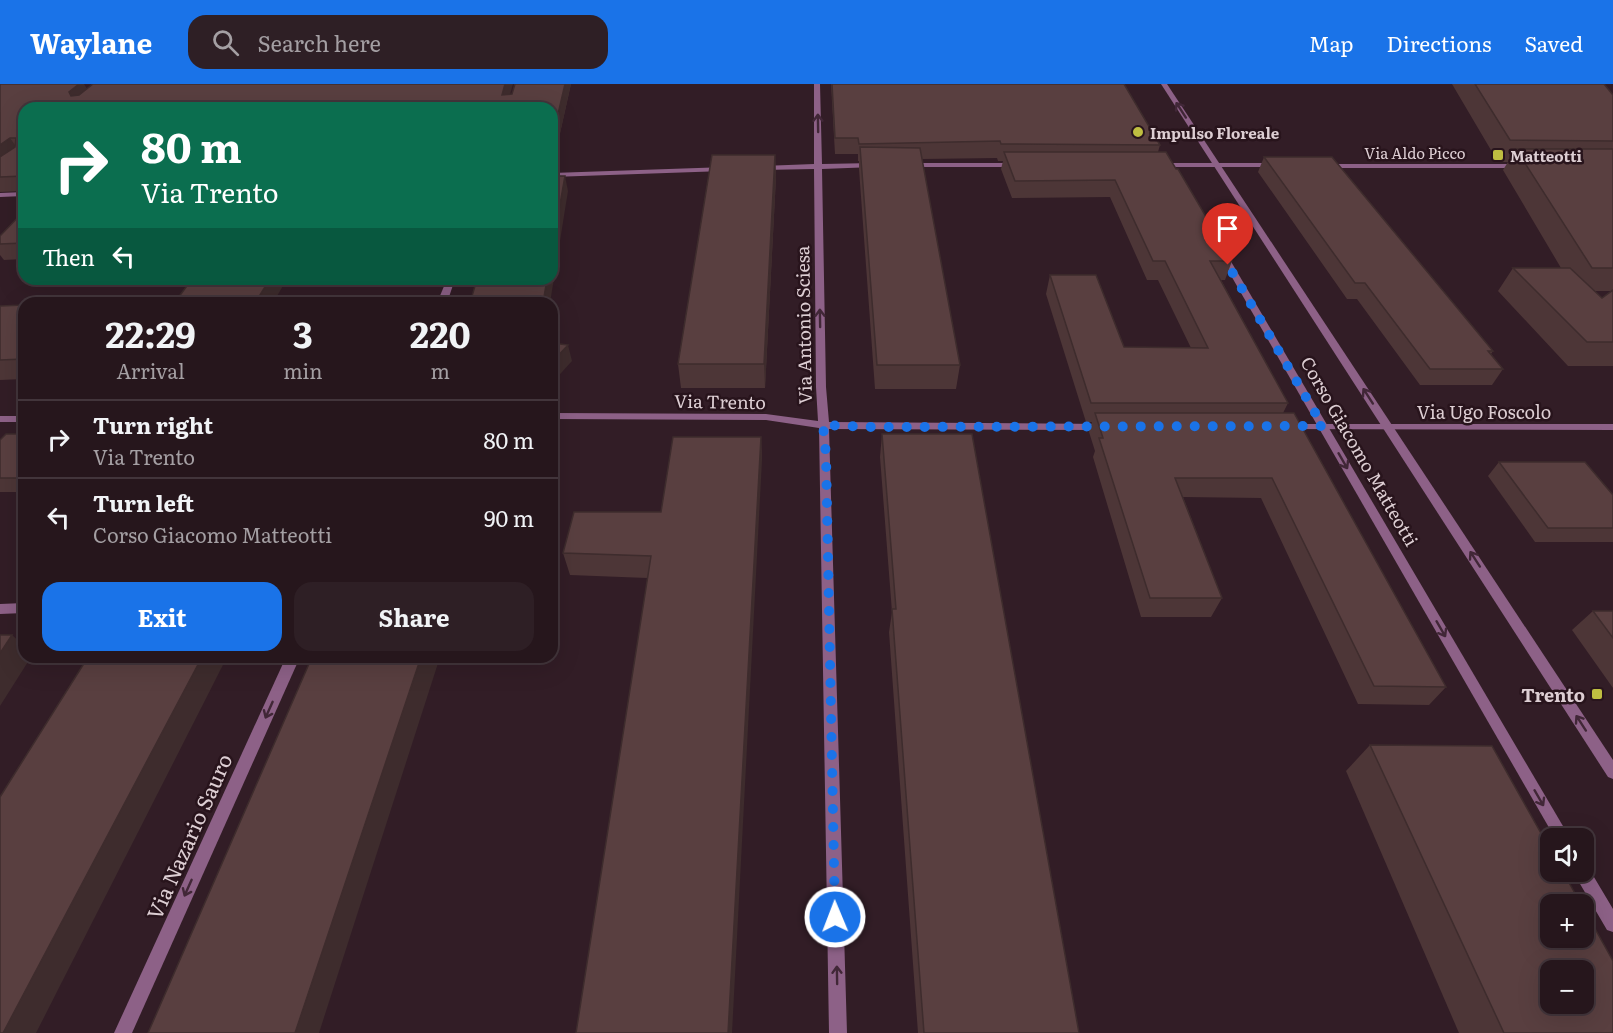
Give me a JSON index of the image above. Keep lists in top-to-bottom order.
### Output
{
  "streets": {
    "street": [
      "Via Aldo Picco",
      "Via Antonio Sciesa",
      "Via Trento",
      "Via Ugo Foscolo",
      "Corso Giacomo Matteotti",
      "Via Nazario Sauro"
    ]
  },
  "crossings": [
    ["Via Antonio Sciesa", "Via Trento"],
    ["Via Ugo Foscolo", "Corso Giacomo Matteotti"]
  ],
  "one_way": ["Via Antonio Sciesa", "Via Nazario Sauro"],
  "places": {
    "other": ["Impulso Floreale"],
    "transit": ["Matteotti", "Trento"]
  },
  "page": {
    "header": "Waylane",
    "search": "Search here",
    "nav": ["Map", "Directions", "Saved"],
    "turn": ["80 m", "Via Trento"],
    "then": "Then",
    "eta": [
      "22:29",
      "Arrival",
      "3",
      "min",
      "220",
      "m"
    ],
    "list": [
      {
        "name": "Turn right",
        "note": "Via Trento",
        "value": "80 m"
      },
      {
        "name": "Turn left",
        "note": "Corso Giacomo Matteotti",
        "value": "90 m"
      }
    ],
    "buttons": ["Exit", "Share"],
    "map_buttons": ["+", "−"]
  }
}
